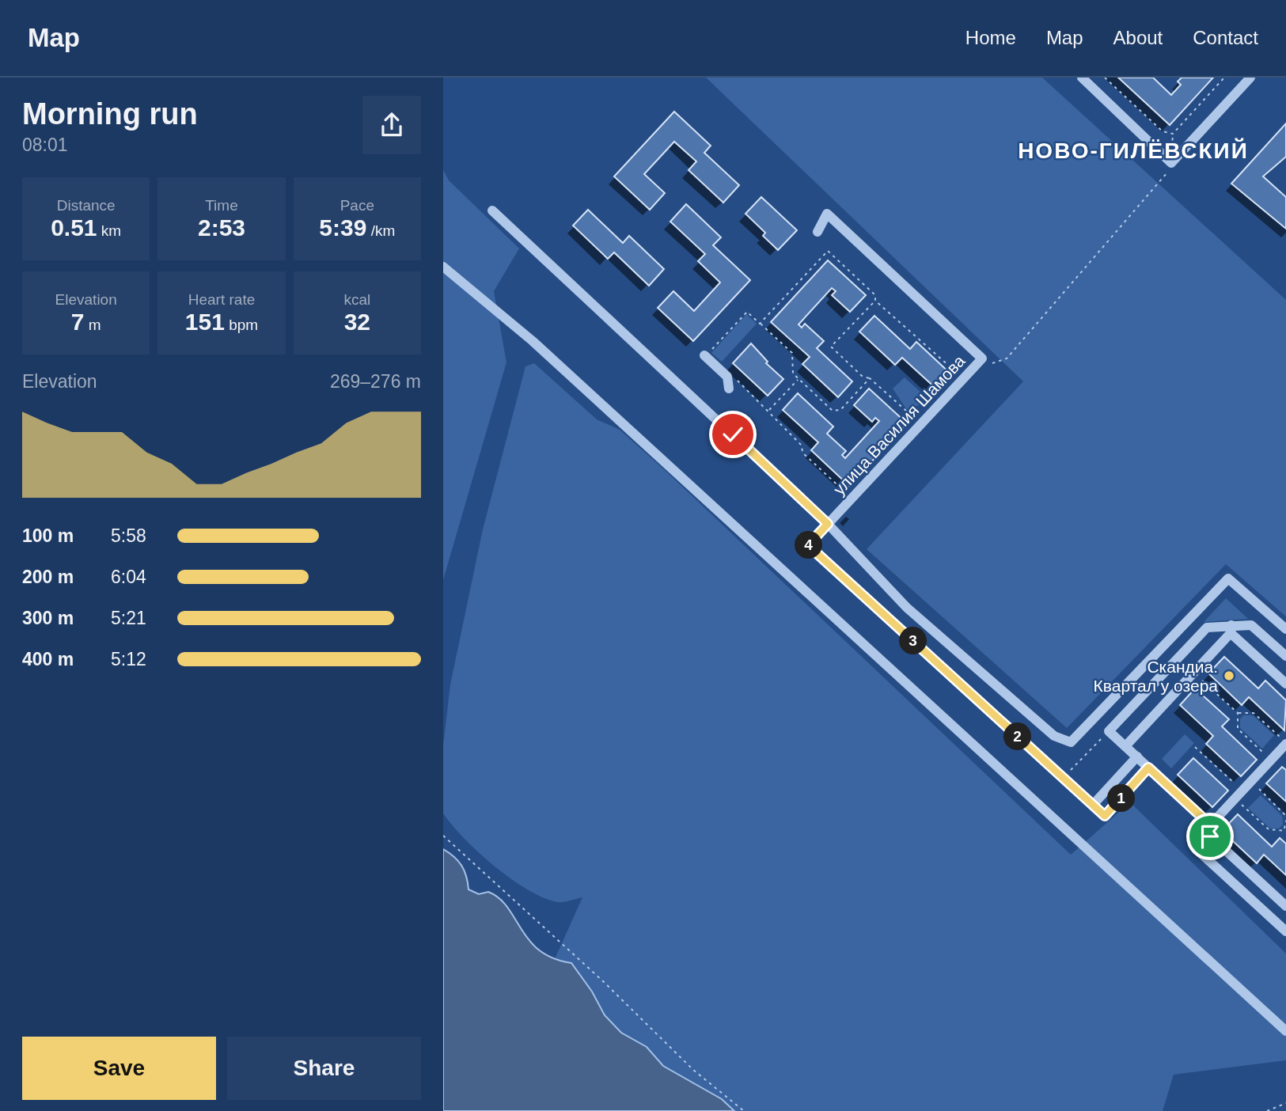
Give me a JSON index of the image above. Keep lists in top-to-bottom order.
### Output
{
  "streets": {
    "street": ["улица Василия Шамова"]
  },
  "districts": ["НОВО-ГИЛЁВСКИЙ"],
  "places": ["Скандиа. Квартал у озера"],
  "page": {
    "header": "Map",
    "nav": [
      "Home",
      "Map",
      "About",
      "Contact"
    ],
    "heading": ["Morning run", "08:01"],
    "stats": [
      ["Distance", "0.51 km"],
      ["Time", "2:53"],
      ["Pace", "5:39 /km"],
      ["Elevation", "7 m"],
      ["Heart rate", "151 bpm"],
      ["kcal", "32"]
    ],
    "chart": ["Elevation", "269–276 m"],
    "list": [
      {
        "name": "100 m",
        "note": "5:58"
      },
      {
        "name": "200 m",
        "note": "6:04"
      },
      {
        "name": "300 m",
        "note": "5:21"
      },
      {
        "name": "400 m",
        "note": "5:12"
      }
    ],
    "pins": [
      "4",
      "3",
      "2",
      "1"
    ],
    "buttons": ["Save", "Share"]
  }
}
